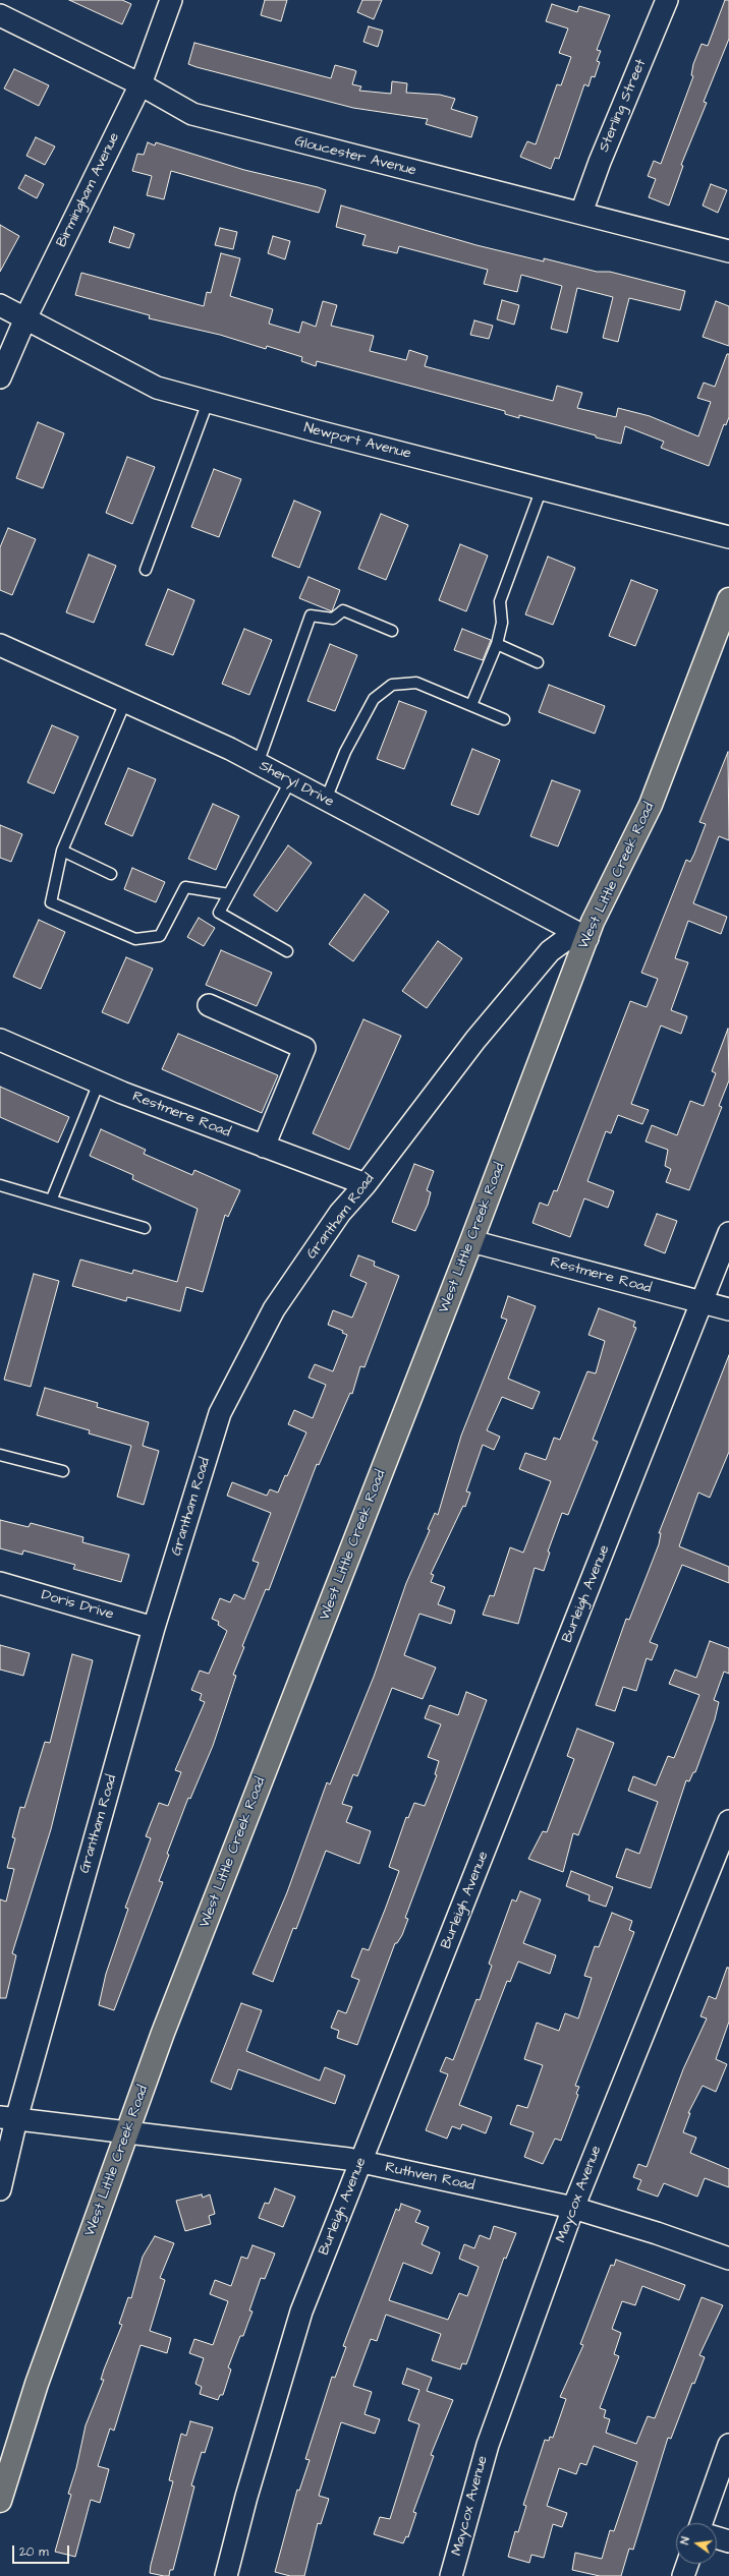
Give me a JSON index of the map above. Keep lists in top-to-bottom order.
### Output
{
  "streets": {
    "main road": ["West Little Creek Road"],
    "street": [
      "Sterling Street",
      "Gloucester Avenue",
      "Birmingham Avenue",
      "Newport Avenue",
      "Sheryl Drive",
      "Restmere Road",
      "Grantham Road",
      "Burleigh Avenue",
      "Doris Drive",
      "Ruthven Road",
      "Maycox Avenue"
    ]
  },
  "crossings": [
    ["Sterling Street", "Gloucester Avenue"],
    ["Gloucester Avenue", "Birmingham Avenue"],
    ["Birmingham Avenue", "Newport Avenue"],
    ["Sheryl Drive", "West Little Creek Road"],
    ["Sheryl Drive", "Grantham Road"],
    ["West Little Creek Road", "Restmere Road"],
    ["West Little Creek Road", "Grantham Road"],
    ["West Little Creek Road", "Ruthven Road"],
    ["Restmere Road", "Grantham Road"],
    ["Restmere Road", "Burleigh Avenue"],
    ["Grantham Road", "Doris Drive"],
    ["Grantham Road", "Ruthven Road"],
    ["Burleigh Avenue", "Ruthven Road"],
    ["Ruthven Road", "Maycox Avenue"]
  ],
  "scale_bar": "20 m",
  "north": "left"
}
